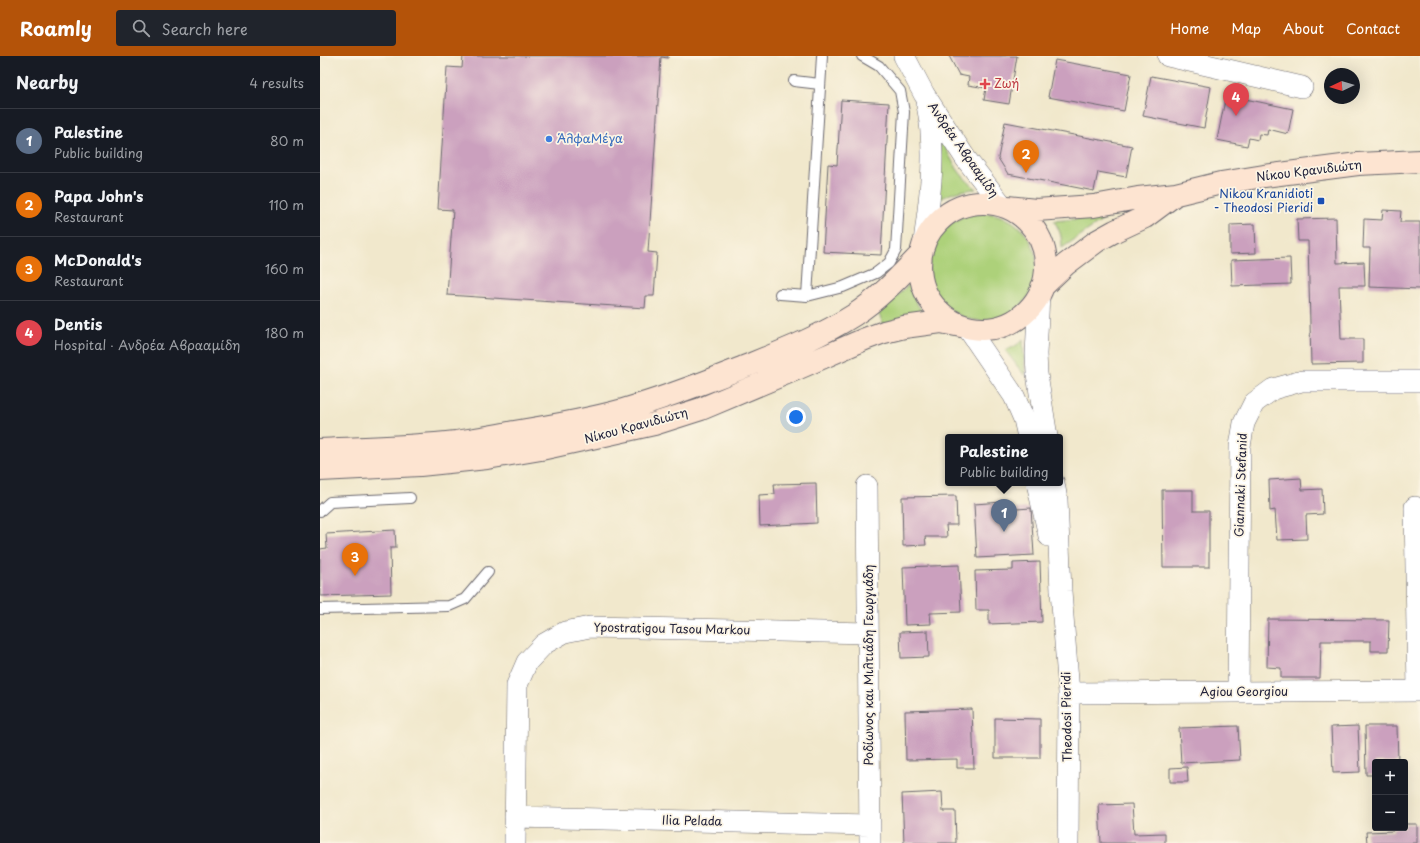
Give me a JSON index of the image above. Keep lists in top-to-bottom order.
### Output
{
  "streets": {
    "main road": ["Νίκου Κρανιδιώτη"],
    "street": [
      "Ανδρέα Αβρααμίδη",
      "Giannaki Stefanid",
      "Ypostratigou Tasou Markou",
      "Ροδίωνος και Μιλτιάδη Γεωργιάδη",
      "Agiou Georgiou",
      "Theodosi Pieridi",
      "Ilia Pelada"
    ]
  },
  "crossings": [
    ["Ανδρέα Αβρααμίδη", "Νίκου Κρανιδιώτη"],
    ["Giannaki Stefanid", "Agiou Georgiou"],
    ["Ypostratigou Tasou Markou", "Ροδίωνος και Μιλτιάδη Γεωργιάδη"],
    ["Ypostratigou Tasou Markou", "Ilia Pelada"],
    ["Ροδίωνος και Μιλτιάδη Γεωργιάδη", "Ilia Pelada"],
    ["Agiou Georgiou", "Theodosi Pieridi"]
  ],
  "places": {
    "health": ["Ζωή"],
    "other": ["ΆλφαΜέγα"],
    "transit": ["Nikou Kranidioti - Theodosi Pieridi"]
  },
  "north": "left",
  "page": {
    "header": "Roamly",
    "search": "Search here",
    "nav": [
      "Home",
      "Map",
      "About",
      "Contact"
    ],
    "heading": ["Nearby", "4 results"],
    "pins": [
      "4",
      "2",
      "1",
      "3"
    ],
    "list": [
      {
        "mark": "1",
        "name": "Palestine",
        "note": "Public building",
        "value": "80 m"
      },
      {
        "mark": "2",
        "name": "Papa John's",
        "note": "Restaurant",
        "value": "110 m"
      },
      {
        "mark": "3",
        "name": "McDonald's",
        "note": "Restaurant",
        "value": "160 m"
      },
      {
        "mark": "4",
        "name": "Dentis",
        "note": "Hospital · Ανδρέα Αβρααμίδη",
        "value": "180 m"
      }
    ],
    "popup": ["Palestine", "Public building"],
    "map_buttons": ["+", "−"]
  }
}
